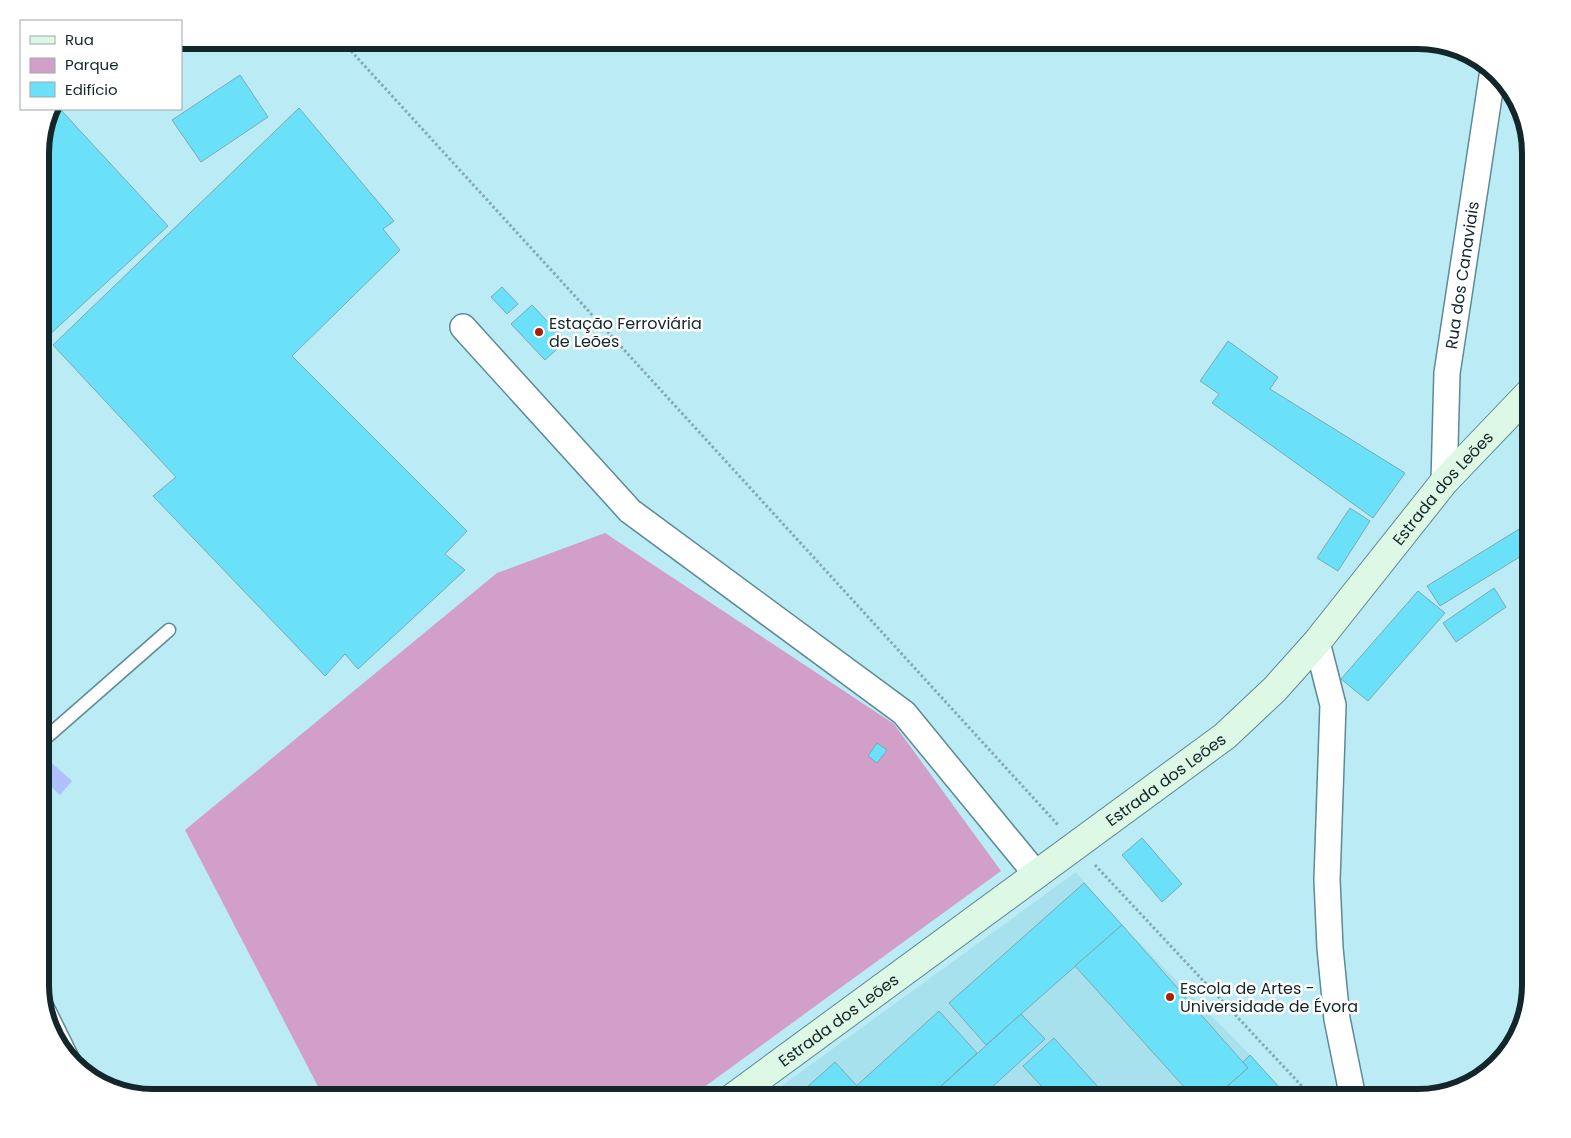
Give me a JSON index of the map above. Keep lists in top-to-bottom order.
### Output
{
  "streets": {
    "main road": ["Estrada dos Leões"],
    "street": ["Rua dos Canaviais"]
  },
  "crossings": [
    ["Rua dos Canaviais", "Estrada dos Leões"]
  ],
  "places": ["Estação Ferroviária de Leões", "Escola de Artes - Universidade de Évora"],
  "legend": ["Rua", "Parque", "Edifício"]
}
